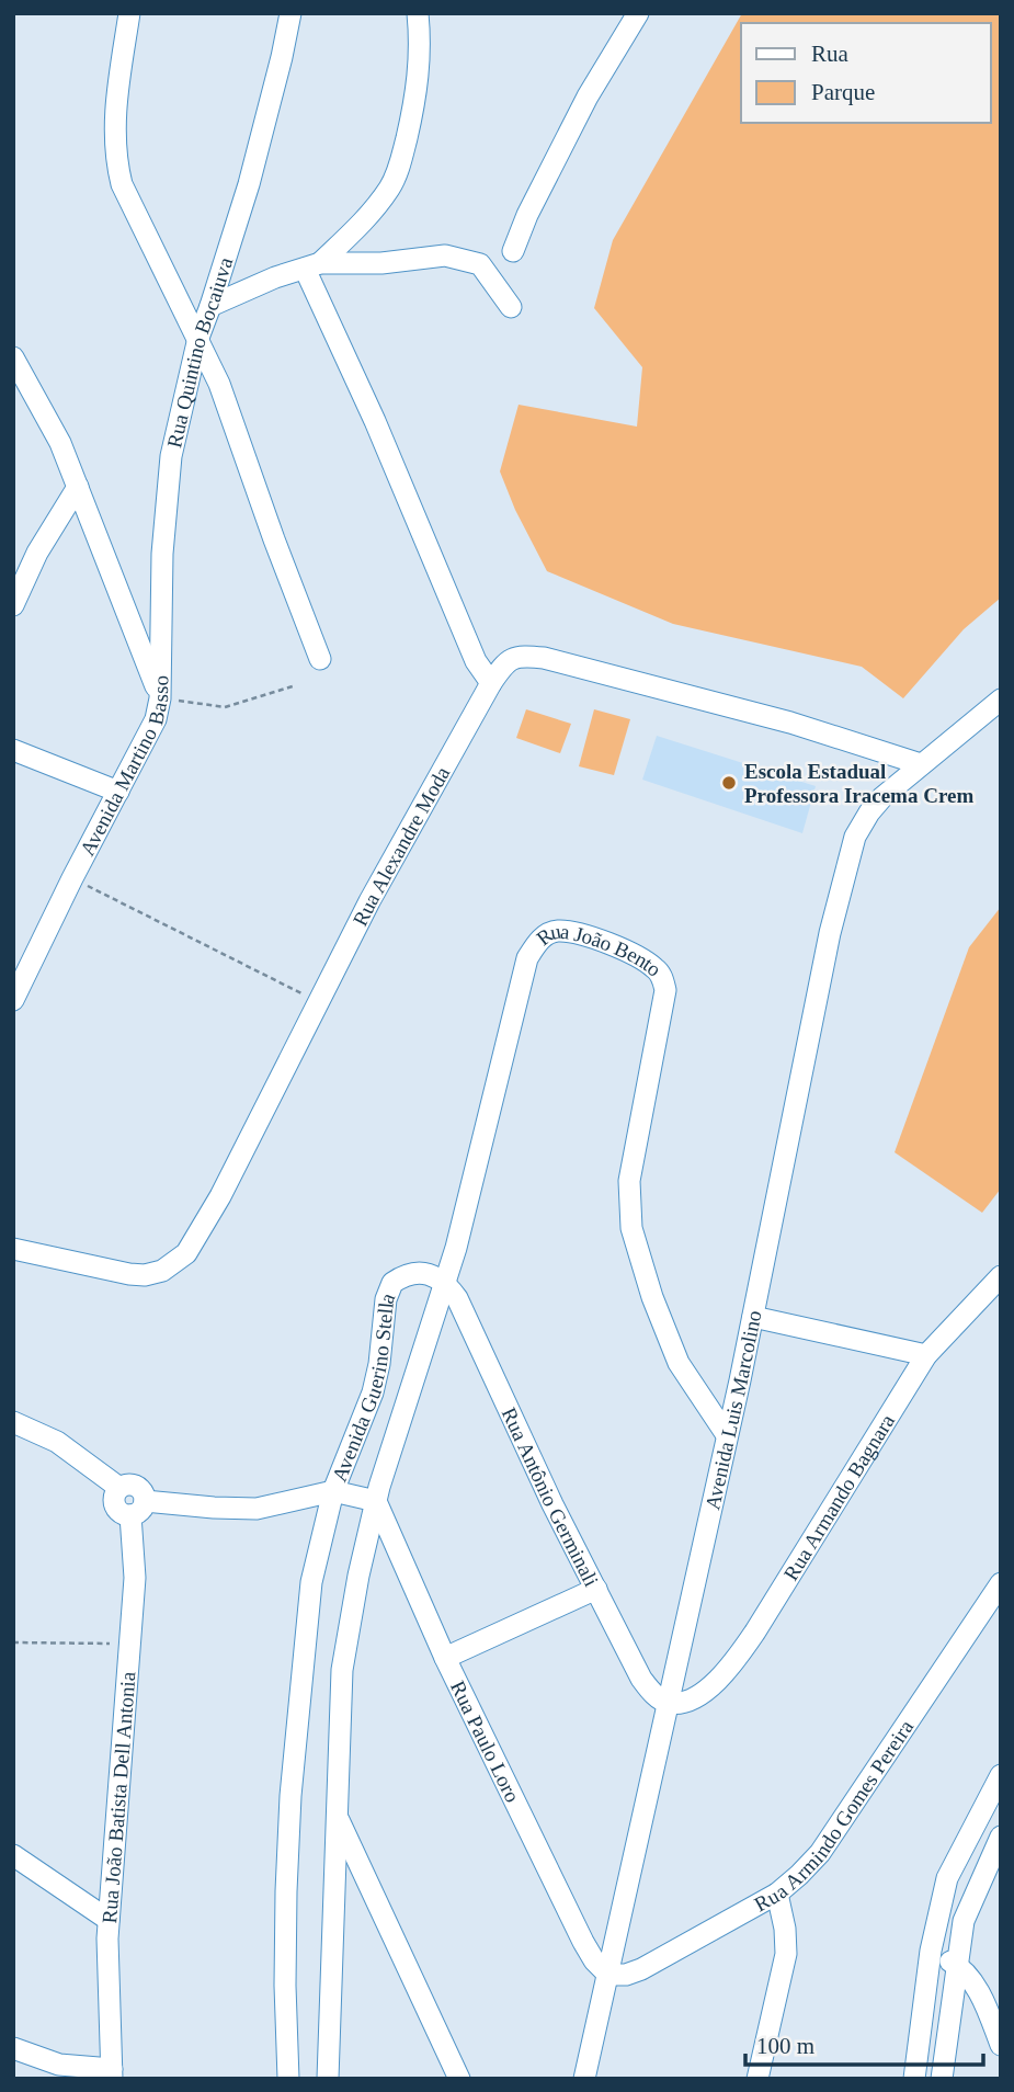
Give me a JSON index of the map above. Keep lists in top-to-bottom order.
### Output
{
  "streets": {
    "street": [
      "Rua Quintino Bocaiuva",
      "Avenida Martino Basso",
      "Rua Alexandre Moda",
      "Rua João Bento",
      "Avenida Guerino Stella",
      "Avenida Luis Marcolino",
      "Rua Antônio Germinali",
      "Rua Armando Bagnara",
      "Rua Paulo Loro",
      "Rua João Batista Dell Antonia",
      "Rua Armindo Gomes Pereira"
    ]
  },
  "crossings": [
    ["Rua Quintino Bocaiuva", "Avenida Martino Basso"],
    ["Rua Alexandre Moda", "Avenida Luis Marcolino"],
    ["Rua João Bento", "Avenida Guerino Stella"],
    ["Rua João Bento", "Avenida Luis Marcolino"],
    ["Rua João Bento", "Rua Antônio Germinali"],
    ["Avenida Guerino Stella", "Rua Antônio Germinali"],
    ["Avenida Guerino Stella", "Rua Paulo Loro"],
    ["Avenida Luis Marcolino", "Rua Antônio Germinali"],
    ["Avenida Luis Marcolino", "Rua Armando Bagnara"],
    ["Avenida Luis Marcolino", "Rua Paulo Loro"],
    ["Avenida Luis Marcolino", "Rua Armindo Gomes Pereira"],
    ["Rua Antônio Germinali", "Rua Armando Bagnara"],
    ["Rua Paulo Loro", "Rua Armindo Gomes Pereira"]
  ],
  "places": ["Escola Estadual Professora Iracema Crem"],
  "legend": ["Rua", "Parque"],
  "scale_bar": "100 m"
}
